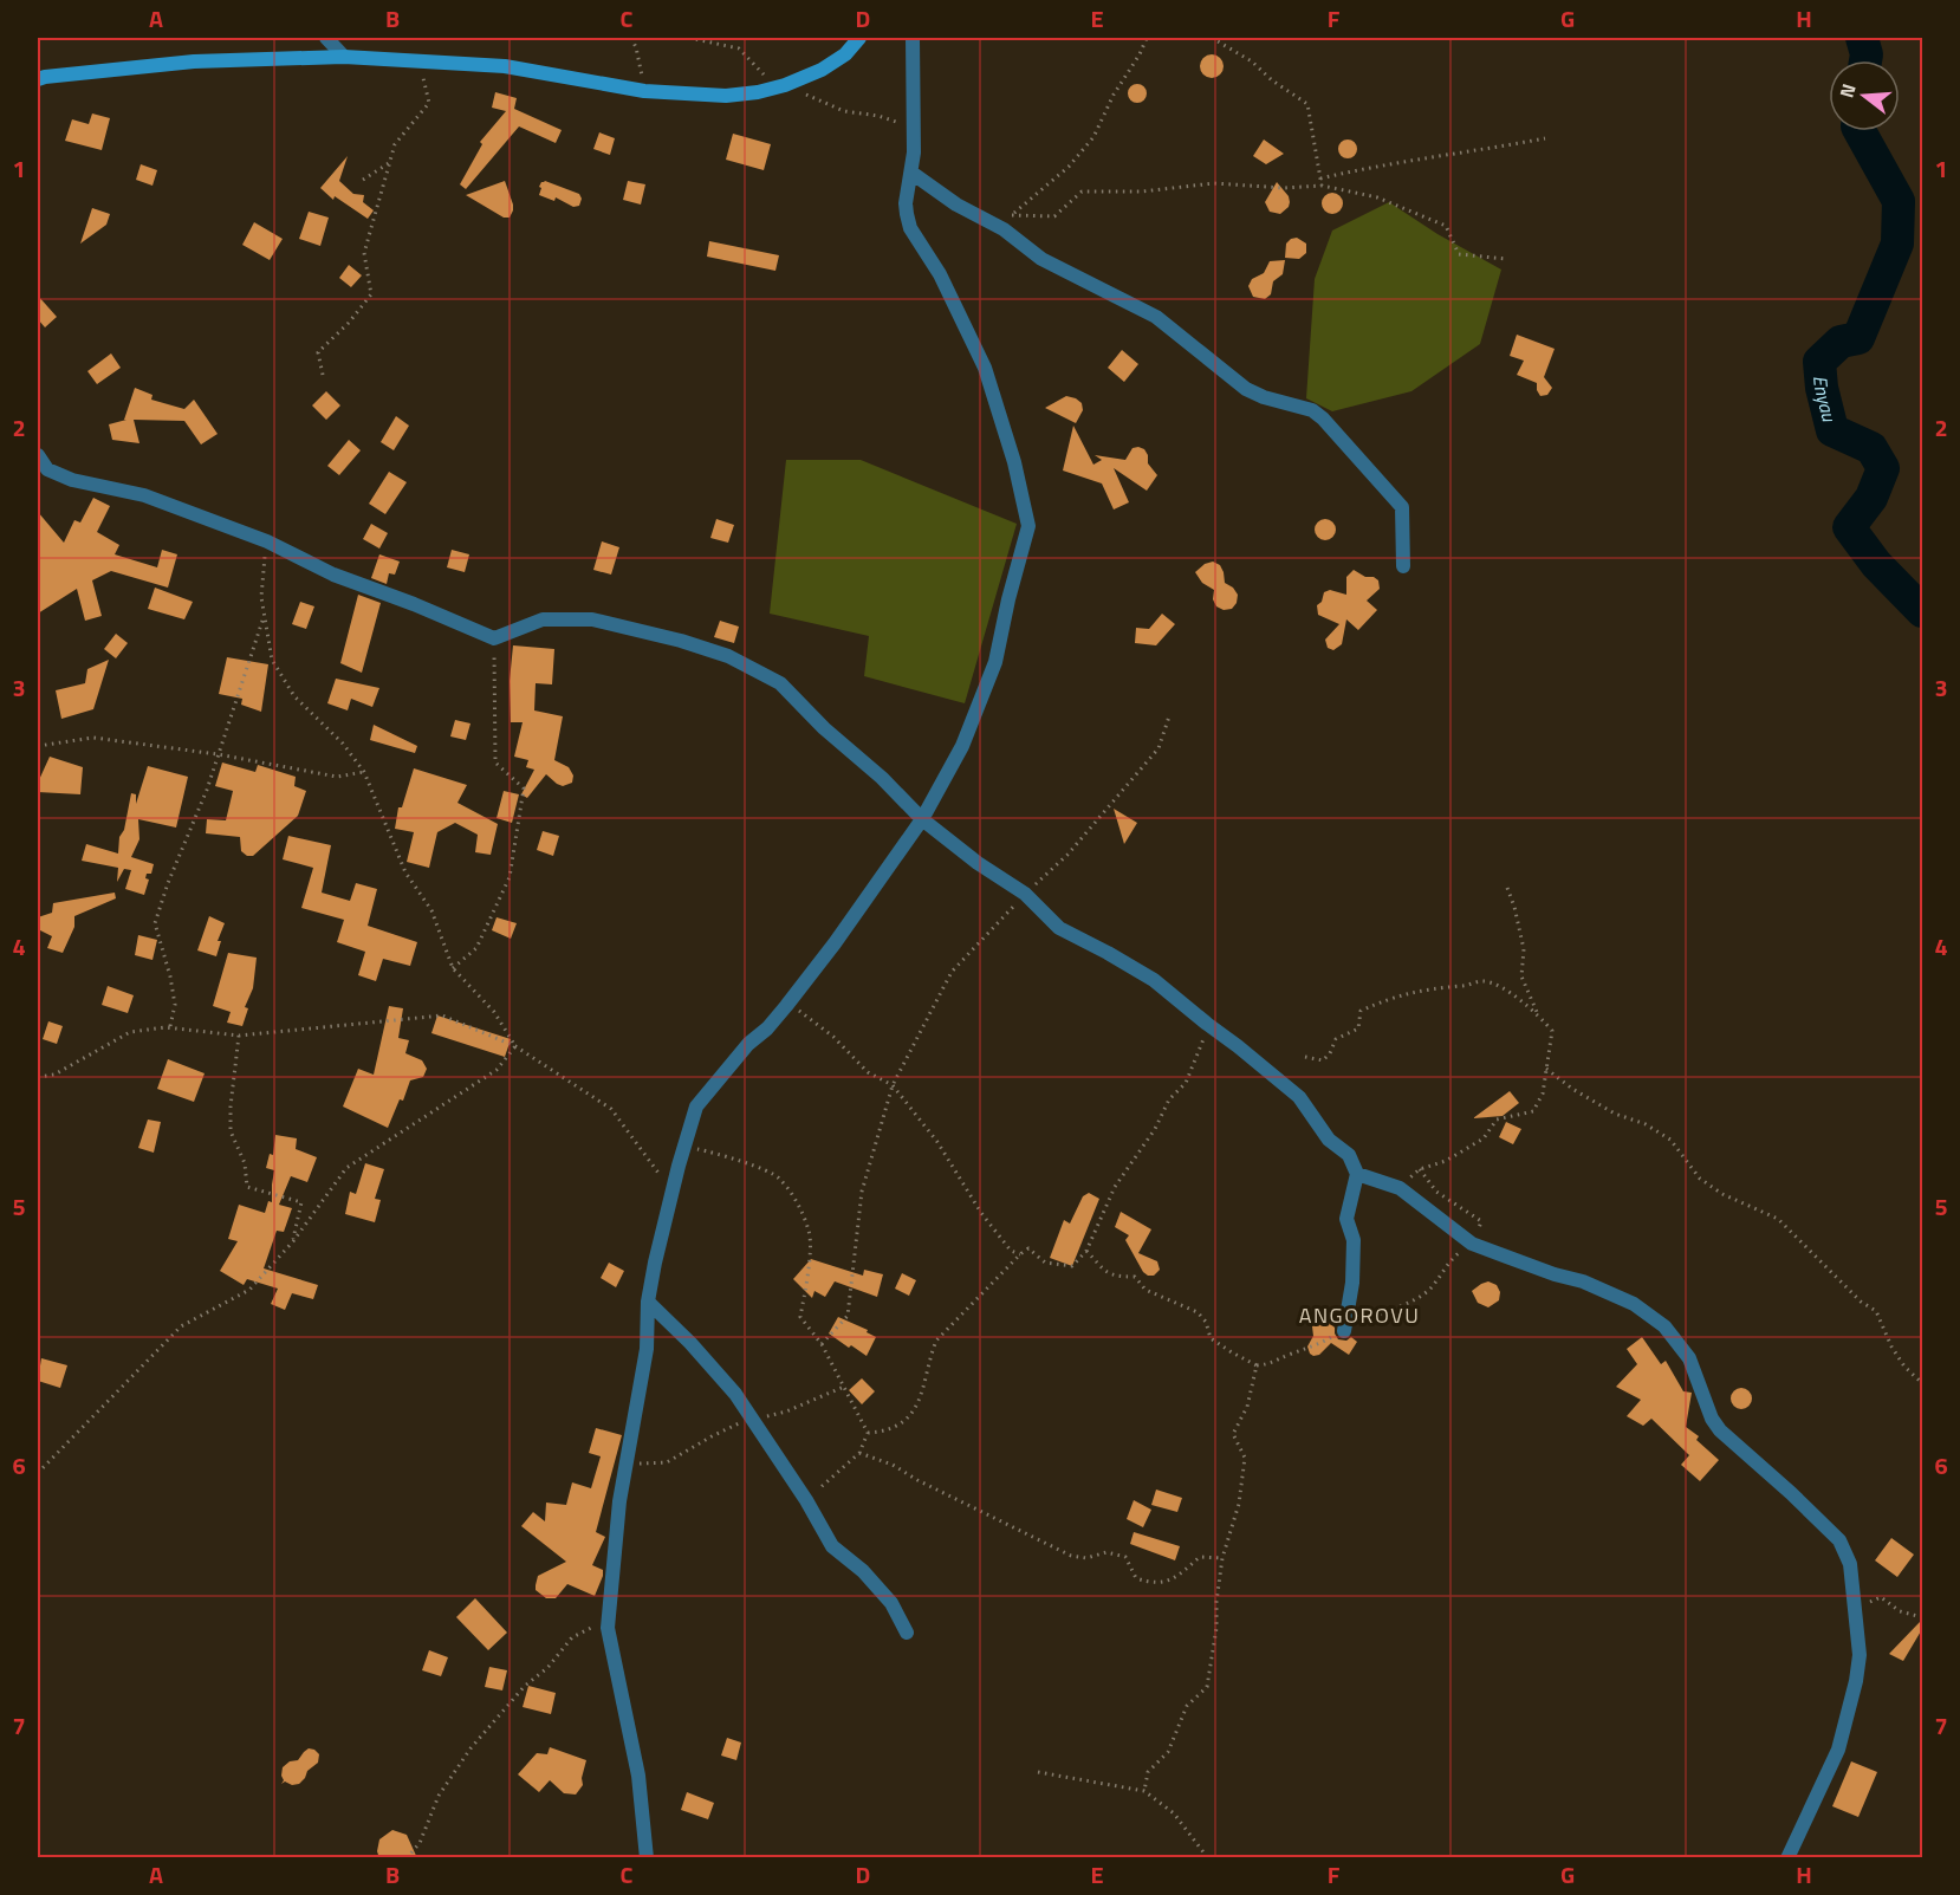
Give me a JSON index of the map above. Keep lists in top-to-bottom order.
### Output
{
  "districts": ["ANGOROVU"],
  "water": ["Enyau"],
  "north": "left",
  "grid": {
    "columns": [
      "A",
      "B",
      "C",
      "D",
      "E",
      "F",
      "G",
      "H"
    ],
    "rows": [
      "1",
      "2",
      "3",
      "4",
      "5",
      "6",
      "7"
    ]
  }
}
